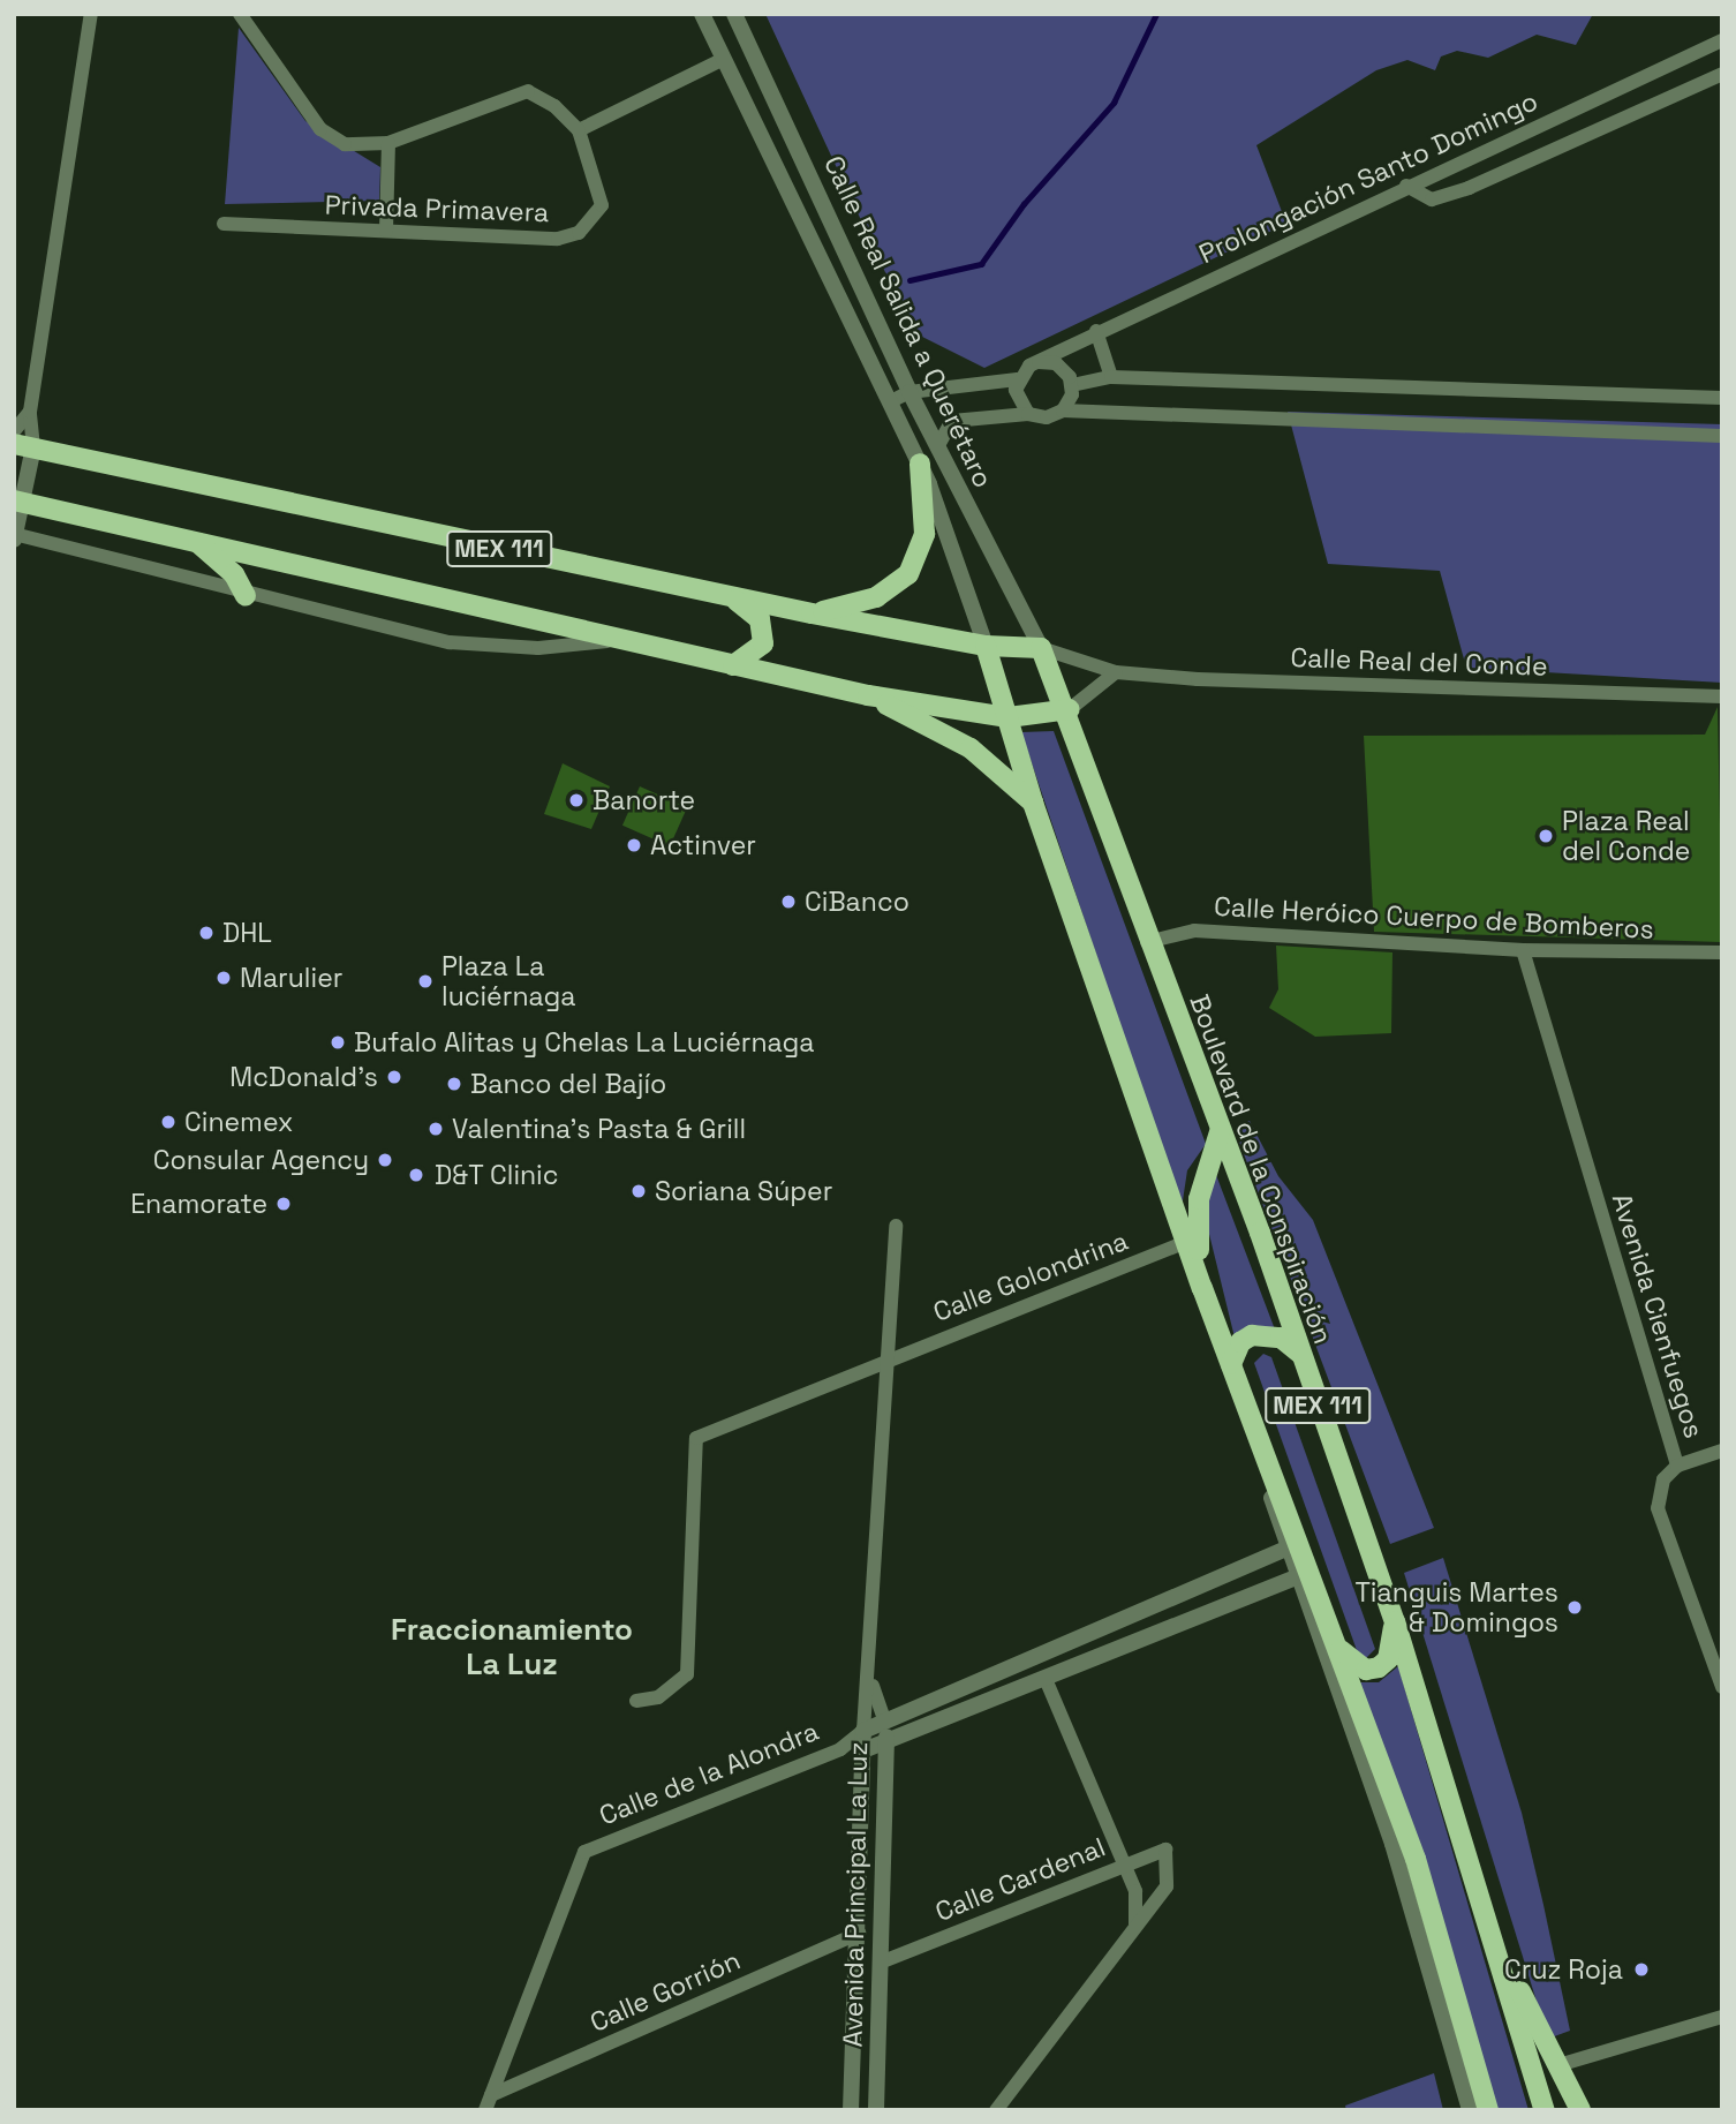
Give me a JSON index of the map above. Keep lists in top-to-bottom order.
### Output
{
  "streets": {
    "main road": ["MEX 111", "Boulevard de la Conspiración"],
    "street": [
      "Prolongación Santo Domingo",
      "Privada Primavera",
      "Calle Real Salida a Querétaro",
      "Calle Real del Conde",
      "Calle Heróico Cuerpo de Bomberos",
      "Calle Golondrina",
      "Avenida Cienfuegos",
      "Calle de la Alondra",
      "Calle Cardenal",
      "Avenida Principal La Luz",
      "Calle Gorrión"
    ]
  },
  "crossings": [
    ["Calle Real Salida a Querétaro", "MEX 111"],
    ["Calle Real Salida a Querétaro", "Calle Real del Conde"],
    ["MEX 111", "Calle Real del Conde"],
    ["MEX 111", "Boulevard de la Conspiración"],
    ["MEX 111", "Calle Golondrina"],
    ["Calle Heróico Cuerpo de Bomberos", "Boulevard de la Conspiración"],
    ["Calle Heróico Cuerpo de Bomberos", "Avenida Cienfuegos"],
    ["Calle Golondrina", "Avenida Principal La Luz"],
    ["Calle de la Alondra", "Calle Cardenal"],
    ["Calle de la Alondra", "Avenida Principal La Luz"],
    ["Calle de la Alondra", "Calle Gorrión"],
    ["Calle Cardenal", "Avenida Principal La Luz"],
    ["Avenida Principal La Luz", "Calle Gorrión"]
  ],
  "districts": ["Fraccionamiento La Luz"],
  "places": [
    "Banorte",
    "Plaza Real del Conde",
    "Actinver",
    "CiBanco",
    "DHL",
    "Marulier",
    "Plaza La luciérnaga",
    "Bufalo Alitas y Chelas La Luciérnaga",
    "McDonald's",
    "Banco del Bajío",
    "Cinemex",
    "Valentina's Pasta & Grill",
    "Consular Agency",
    "D&T Clinic",
    "Soriana Súper",
    "Enamorate",
    "Tianguis Martes & Domingos",
    "Cruz Roja"
  ]
}
